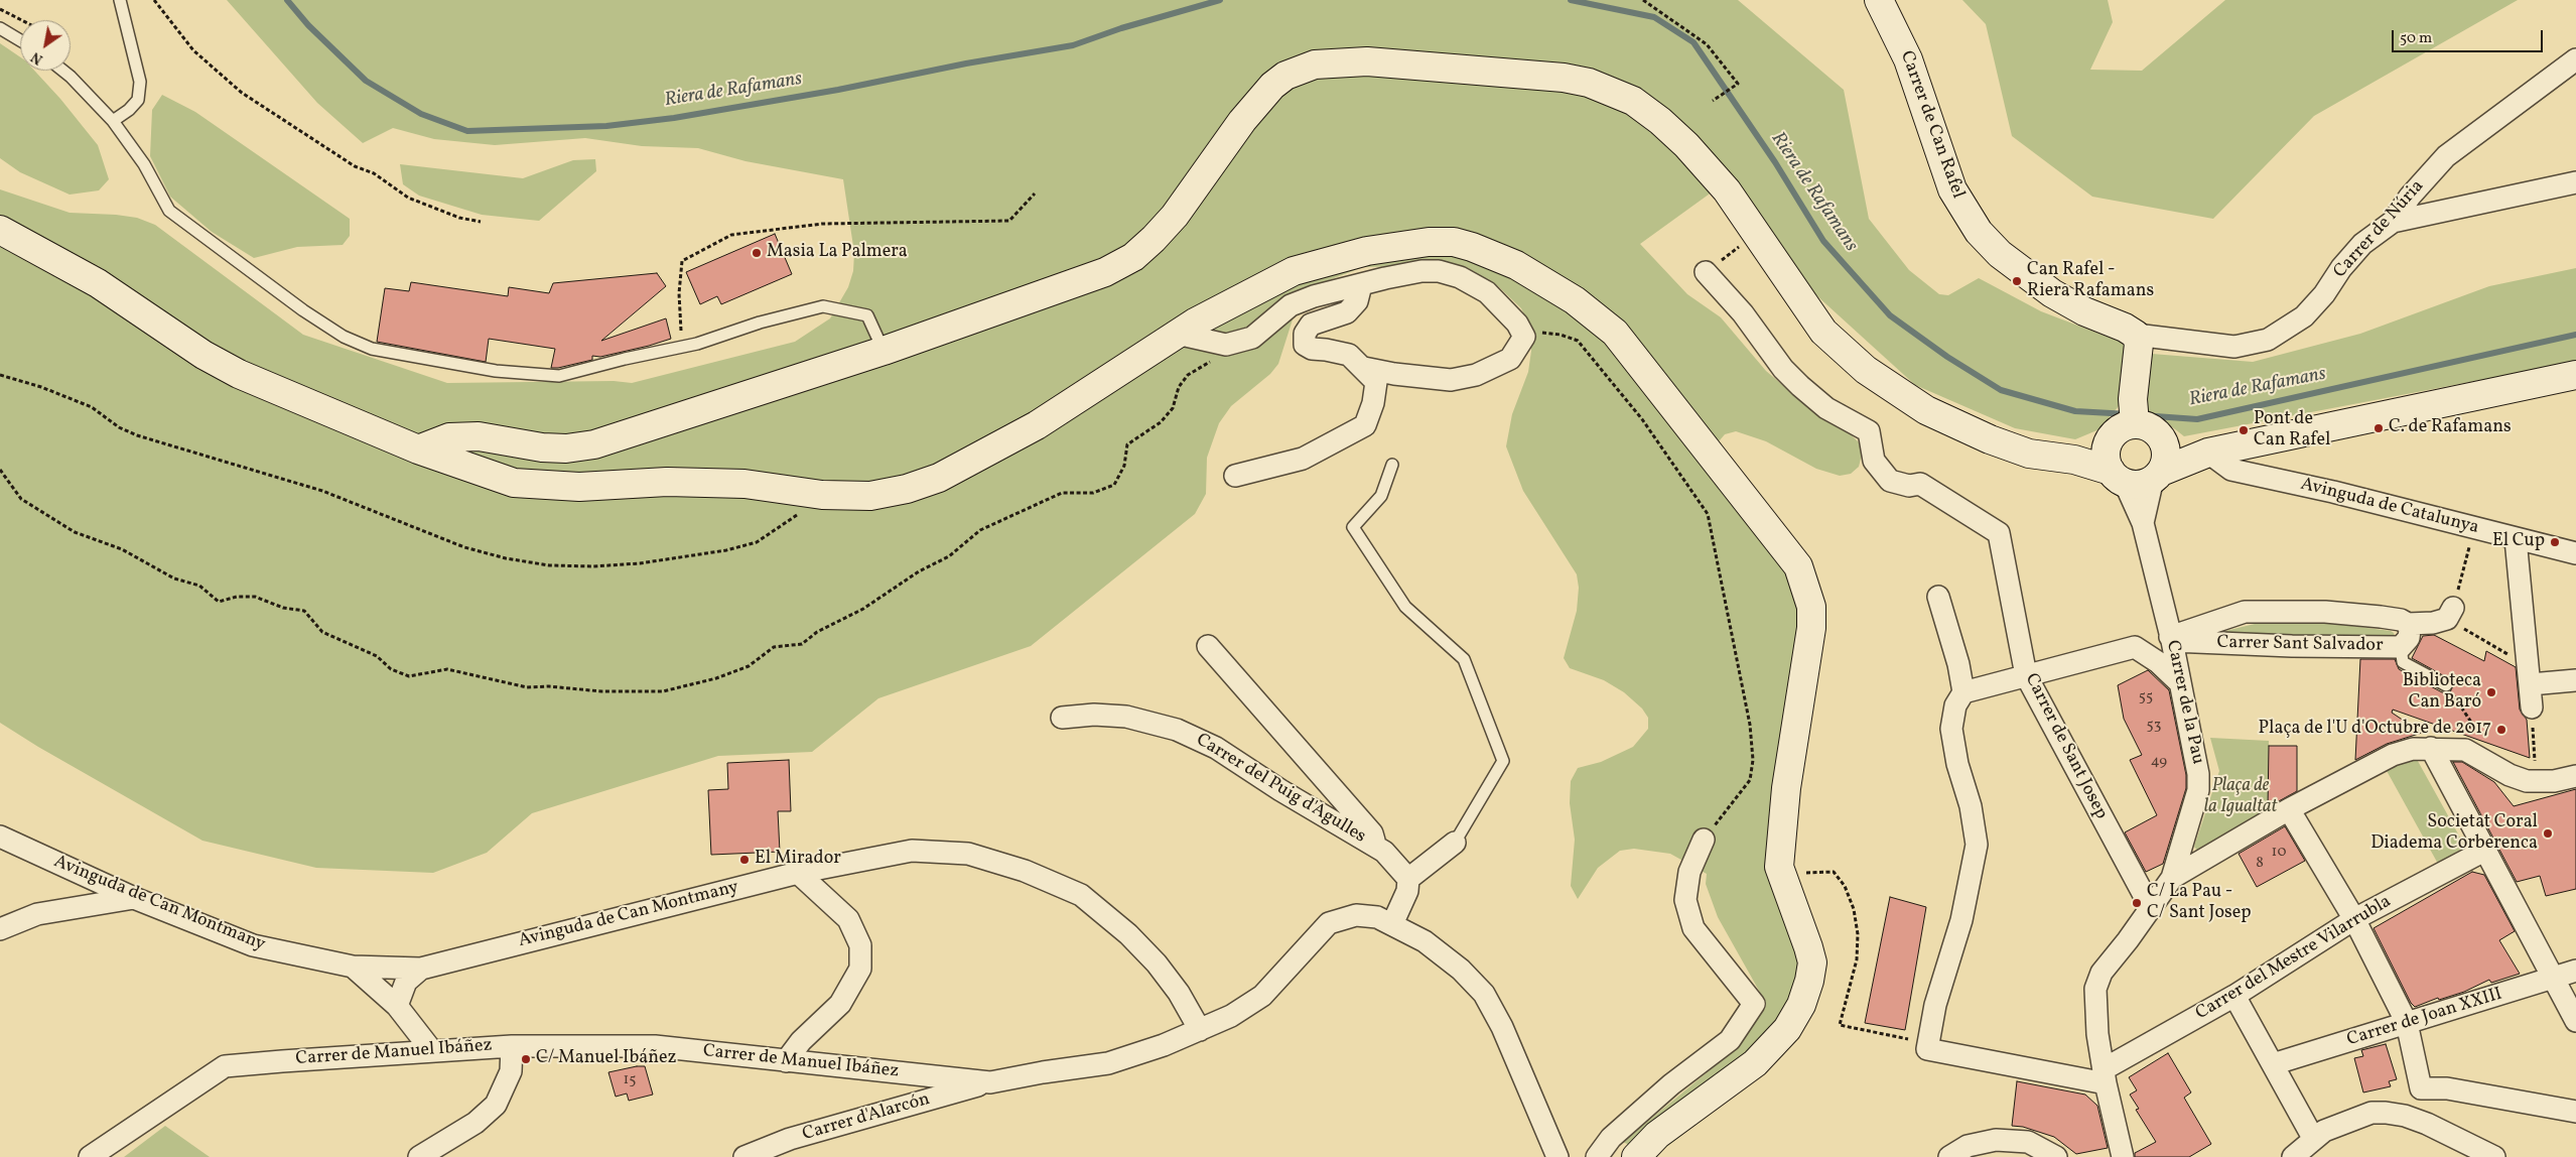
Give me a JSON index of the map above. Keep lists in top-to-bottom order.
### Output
{
  "streets": {
    "street": [
      "Carrer de Can Rafel",
      "Carrer de Núria",
      "Avinguda de Catalunya",
      "Carrer Sant Salvador",
      "Carrer de la Pau",
      "Carrer de Sant Josep",
      "Carrer del Puig d'Agulles",
      "Avinguda de Can Montmany",
      "Carrer del Mestre Vilarrubla",
      "Carrer de Joan XXIII",
      "Carrer de Manuel Ibáñez",
      "Carrer d'Alarcón"
    ]
  },
  "crossings": [
    ["Carrer de Can Rafel", "Carrer de Núria"],
    ["Carrer Sant Salvador", "Carrer de la Pau"],
    ["Carrer de la Pau", "Carrer de Sant Josep"],
    ["Carrer de la Pau", "Carrer del Mestre Vilarrubla"],
    ["Avinguda de Can Montmany", "Carrer de Manuel Ibáñez"],
    ["Carrer de Manuel Ibáñez", "Carrer d'Alarcón"]
  ],
  "water": ["Riera de Rafamans"],
  "parks": ["Plaça de la Igualtat"],
  "places": [
    "Masia La Palmera",
    "Can Rafel - Riera Rafamans",
    "C. de Rafamans",
    "Pont de Can Rafel",
    "El Cup",
    "Biblioteca Can Baró",
    "Plaça de l'U d'Octubre de 2017",
    "Societat Coral Diadema Corberenca",
    "El Mirador",
    "C/ La Pau - C/ Sant Josep",
    "C/ Manuel Ibáñez"
  ],
  "house_numbers": [
    "55",
    "53",
    "49",
    "10",
    "8",
    "15"
  ],
  "scale_bar": "50 m",
  "north": "bottom left"
}
